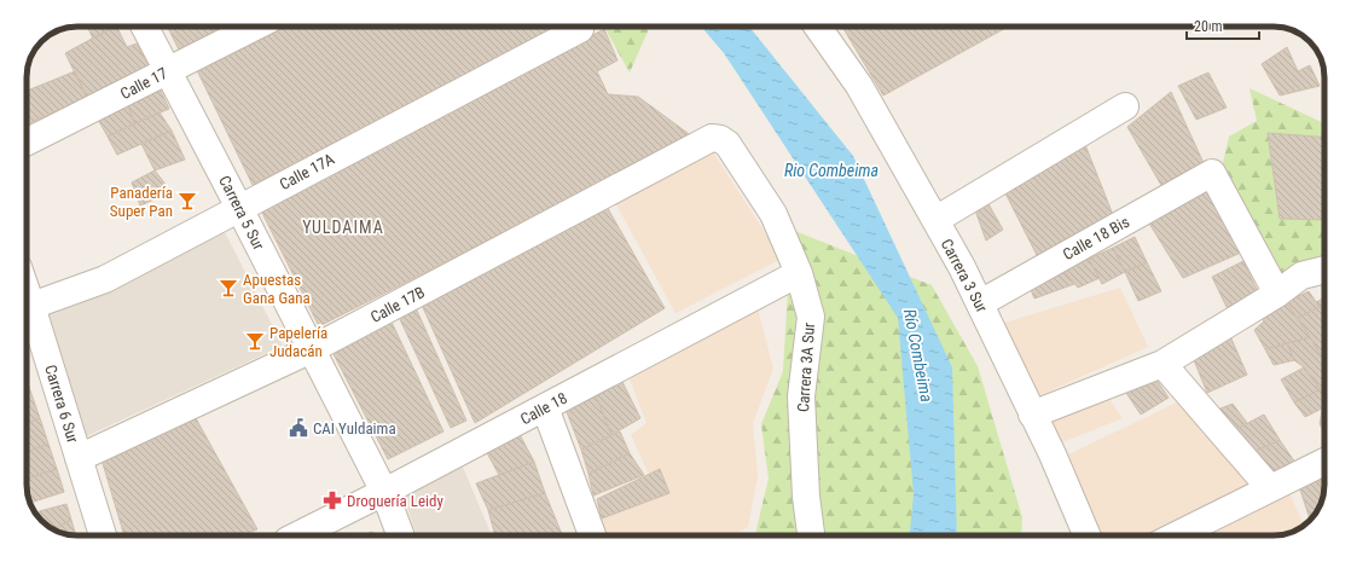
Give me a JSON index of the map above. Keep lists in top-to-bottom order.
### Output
{
  "streets": {
    "street": [
      "Calle 17",
      "Calle 17A",
      "Carrera 5 Sur",
      "Calle 18 Bis",
      "Carrera 3 Sur",
      "Calle 17B",
      "Carrera 3A Sur",
      "Carrera 6 Sur",
      "Calle 18"
    ]
  },
  "crossings": [
    ["Calle 17", "Carrera 5 Sur"],
    ["Calle 17A", "Carrera 5 Sur"],
    ["Calle 17A", "Carrera 6 Sur"],
    ["Carrera 5 Sur", "Calle 17B"],
    ["Carrera 5 Sur", "Calle 18"],
    ["Calle 18 Bis", "Carrera 3 Sur"],
    ["Calle 17B", "Carrera 3A Sur"],
    ["Calle 17B", "Carrera 6 Sur"],
    ["Carrera 3A Sur", "Calle 18"]
  ],
  "districts": ["YULDAIMA"],
  "water": ["Rio Combeima", "Río Combeima"],
  "places": {
    "bar": ["Panadería Super Pan", "Apuestas Gana Gana", "Papelería Judacán"],
    "public building": ["CAI Yuldaima"],
    "pharmacy": ["Droguería Leidy"]
  },
  "scale_bar": "20 m"
}
